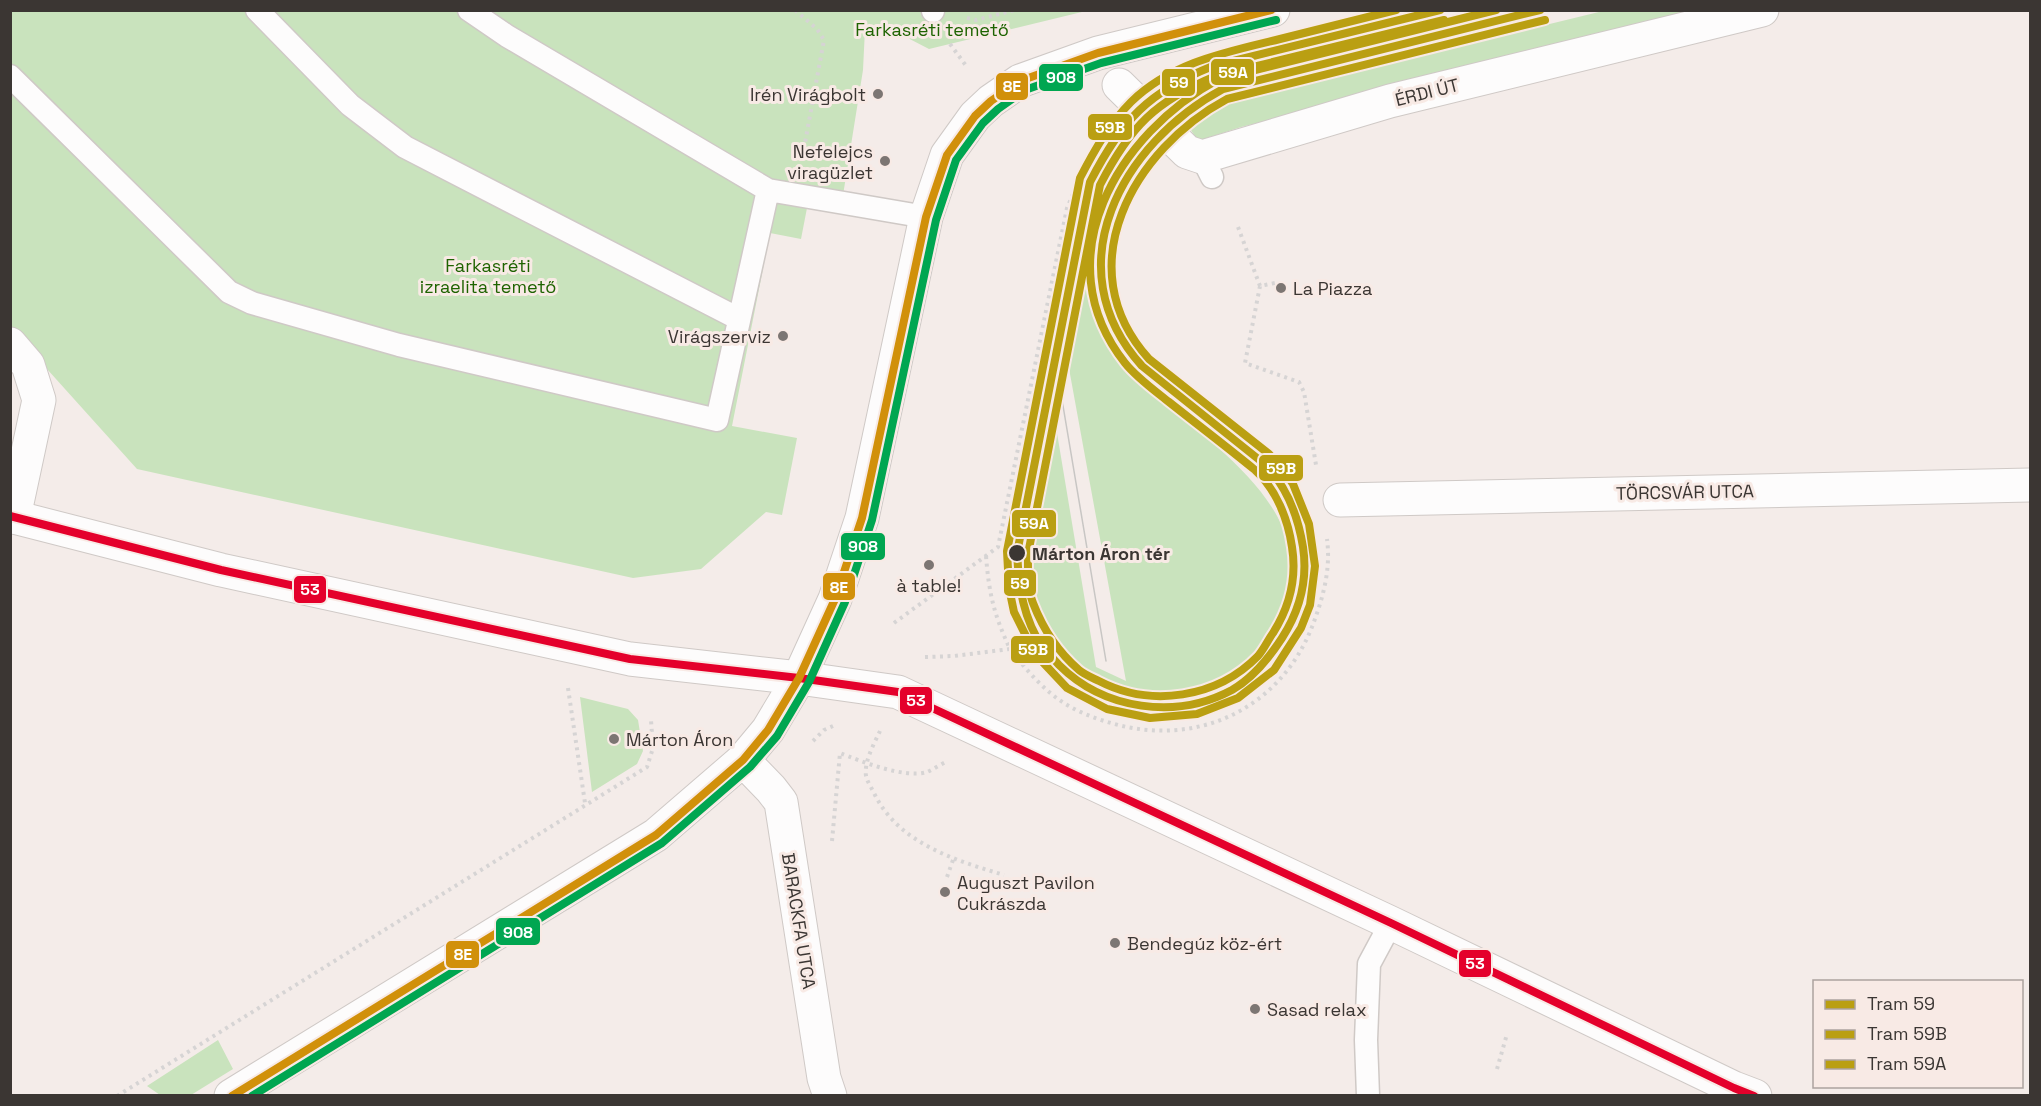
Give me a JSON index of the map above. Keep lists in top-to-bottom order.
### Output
{
  "streets": {
    "street": ["ÉRDI ÚT", "TÖRCSVÁR UTCA", "BARACKFA UTCA"]
  },
  "parks": ["Farkasréti temető", "Farkasréti izraelita temető"],
  "places": [
    "Irén Virágbolt",
    "Nefelejcs viragüzlet",
    "La Piazza",
    "Virágszerviz",
    "Márton Áron tér",
    "à table!",
    "Márton Áron",
    "Auguszt Pavilon Cukrászda",
    "Bendegúz köz-ért",
    "Sasad relax"
  ],
  "lines": [
    "tram line 59",
    "tram line 59B",
    "tram line 59A",
    "transit line 8E",
    "transit line 908",
    "transit line 53"
  ],
  "legend": ["Tram 59", "Tram 59B", "Tram 59A"]
}
